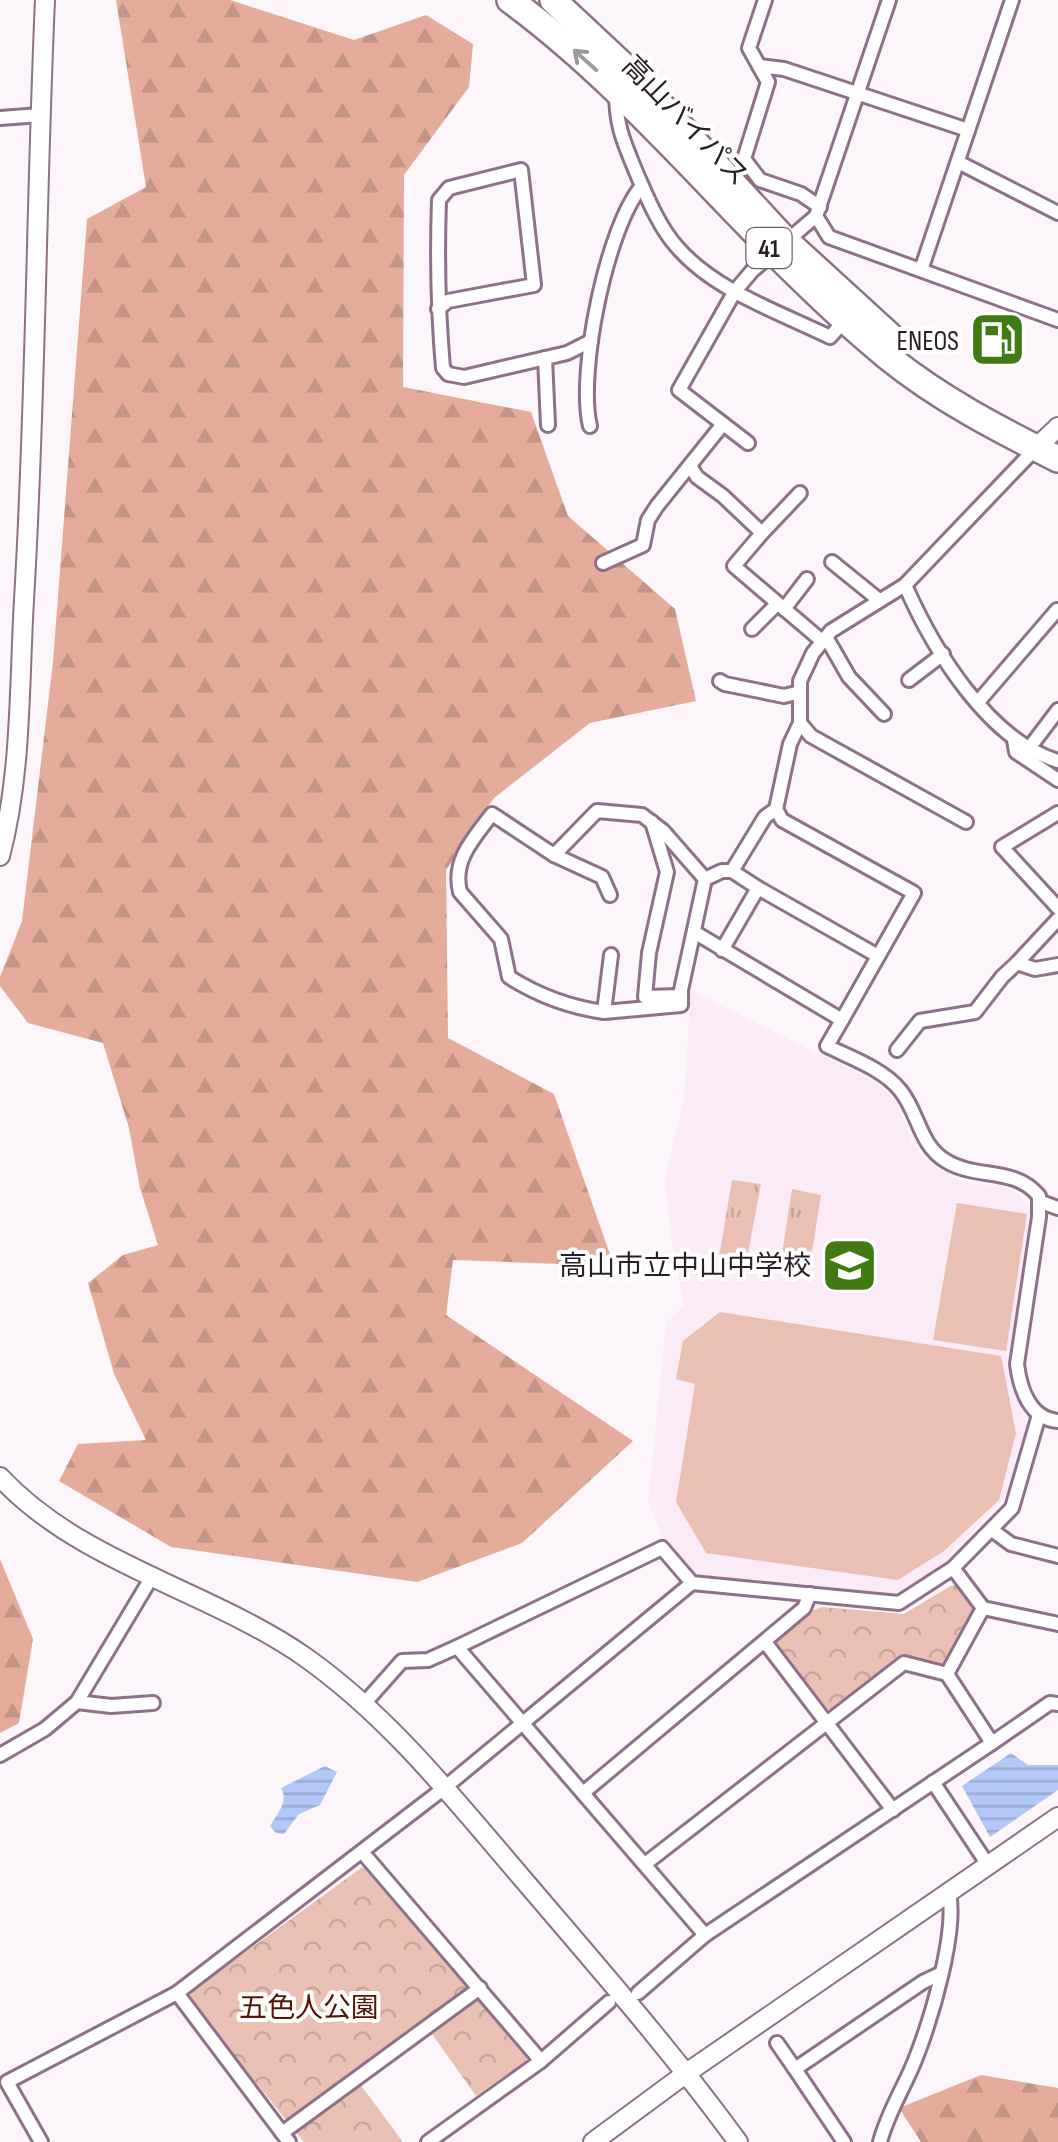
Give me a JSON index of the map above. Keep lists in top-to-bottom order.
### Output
{
  "streets": {
    "highway": ["高山バイパス", "41"]
  },
  "parks": ["五色人公園"],
  "places": {
    "fuel station": ["ENEOS"],
    "school or university": ["高山市立中山中学校"]
  }
}
